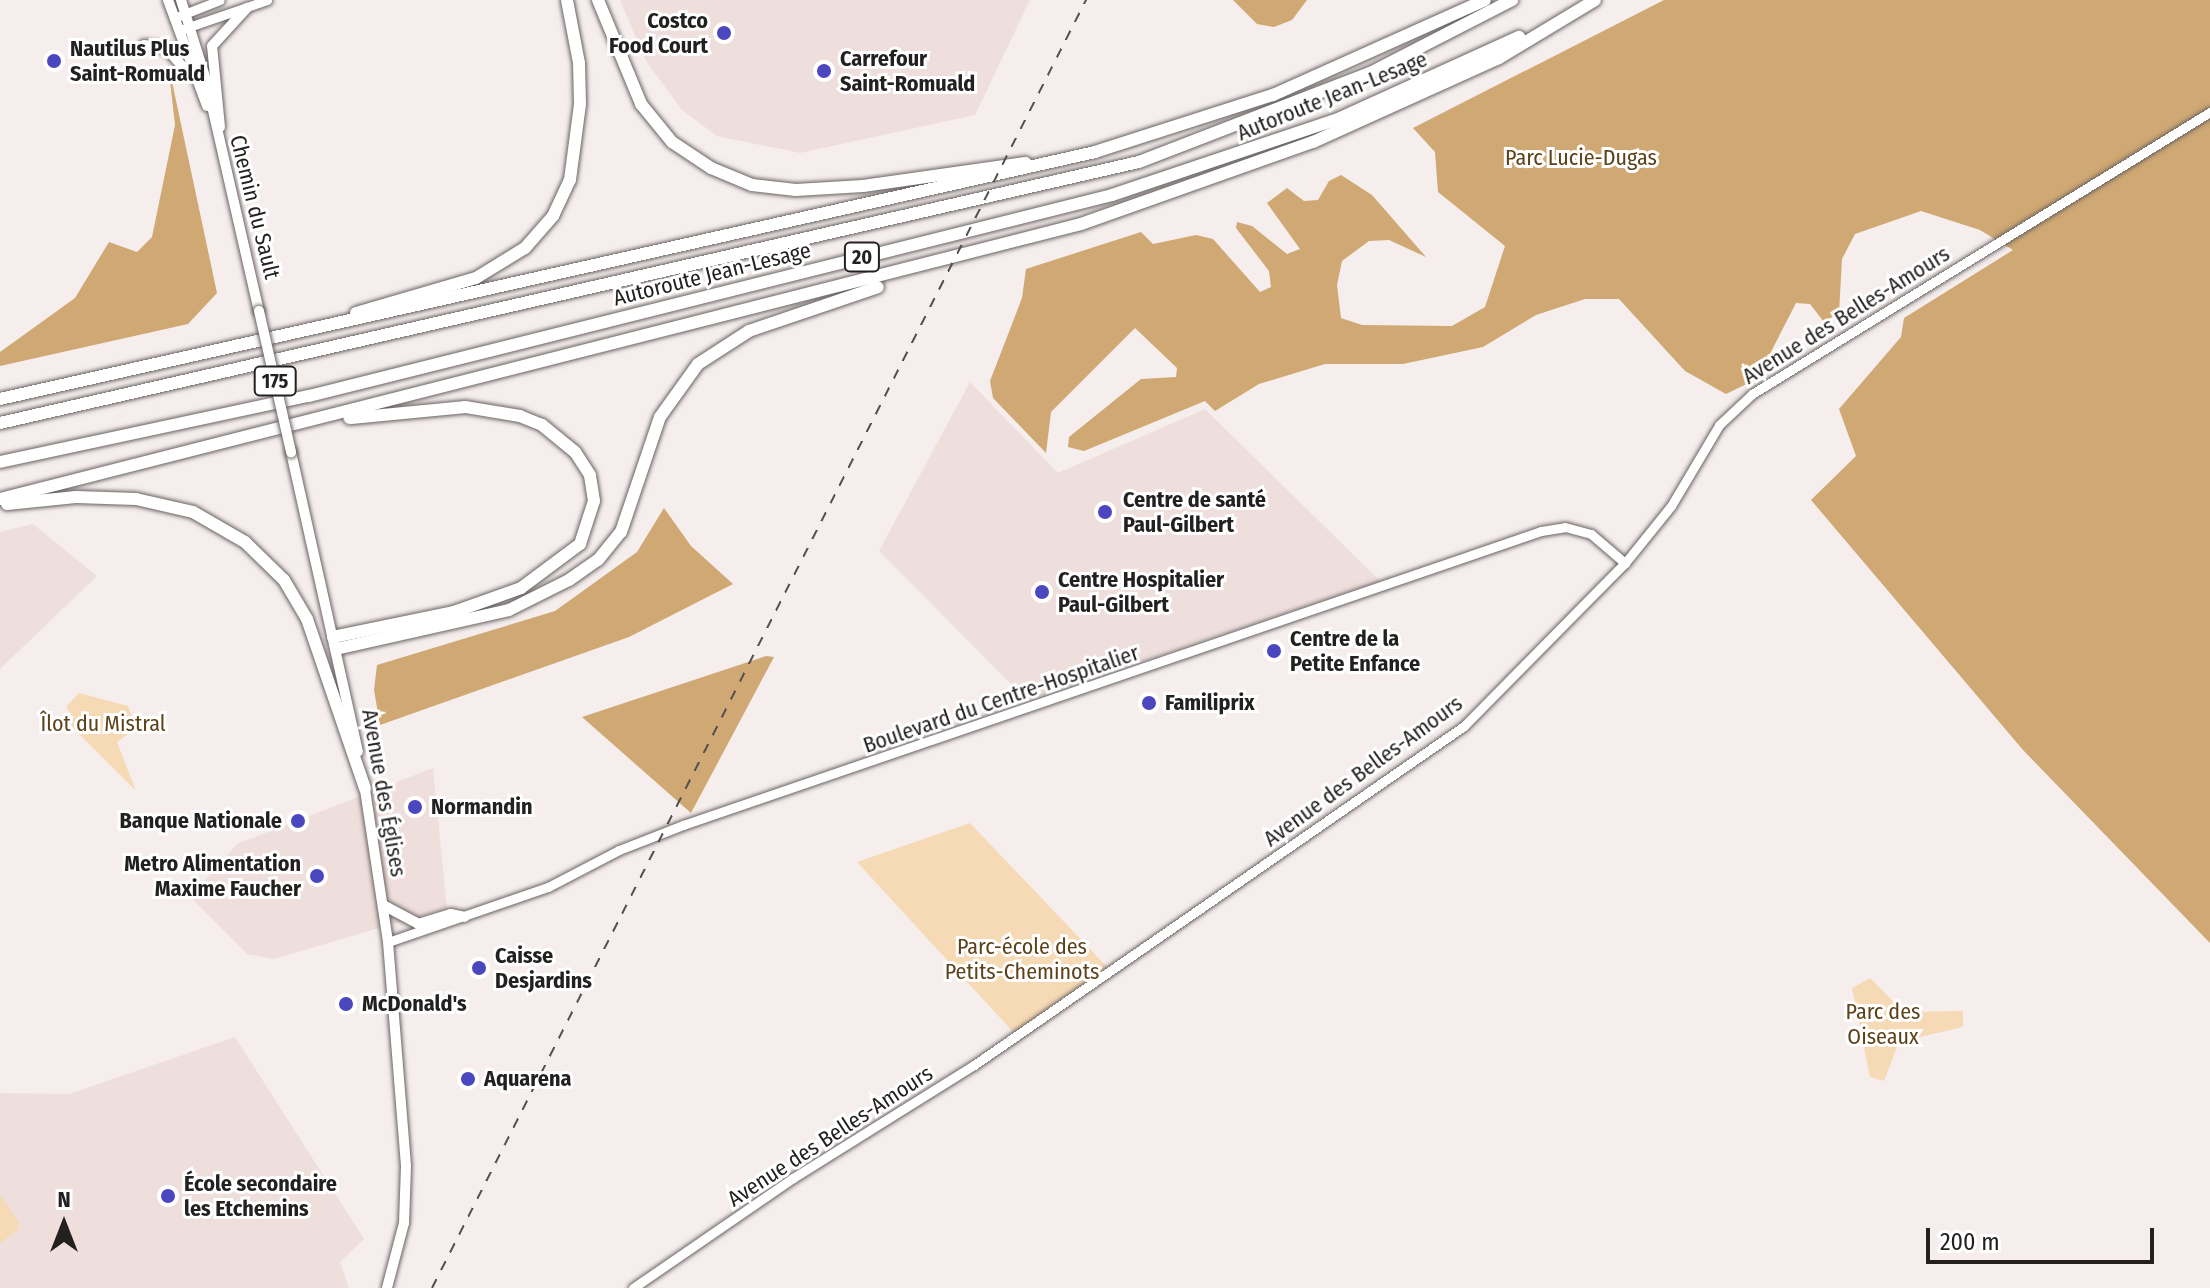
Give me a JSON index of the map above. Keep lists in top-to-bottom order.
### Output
{
  "streets": {
    "highway": ["Autoroute Jean-Lesage", "20"],
    "main road": ["Chemin du Sault", "175", "Avenue des Églises"],
    "street": ["Avenue des Belles-Amours", "Boulevard du Centre-Hospitalier"]
  },
  "crossings": [
    ["Chemin du Sault", "Avenue des Églises"],
    ["Avenue des Belles-Amours", "Boulevard du Centre-Hospitalier"],
    ["Boulevard du Centre-Hospitalier", "Avenue des Églises"]
  ],
  "parks": [
    "Parc Lucie-Dugas",
    "Îlot du Mistral",
    "Parc-école des Petits-Cheminots",
    "Parc des Oiseaux"
  ],
  "places": [
    "Costco Food Court",
    "Nautilus Plus Saint-Romuald",
    "Carrefour Saint-Romuald",
    "Centre de santé Paul-Gilbert",
    "Centre Hospitalier Paul-Gilbert",
    "Centre de la Petite Enfance",
    "Familiprix",
    "Normandin",
    "Banque Nationale",
    "Metro Alimentation Maxime Faucher",
    "Caisse Desjardins",
    "McDonald's",
    "Aquarena",
    "École secondaire les Etchemins"
  ],
  "scale_bar": "200 m",
  "north": "top"
}
